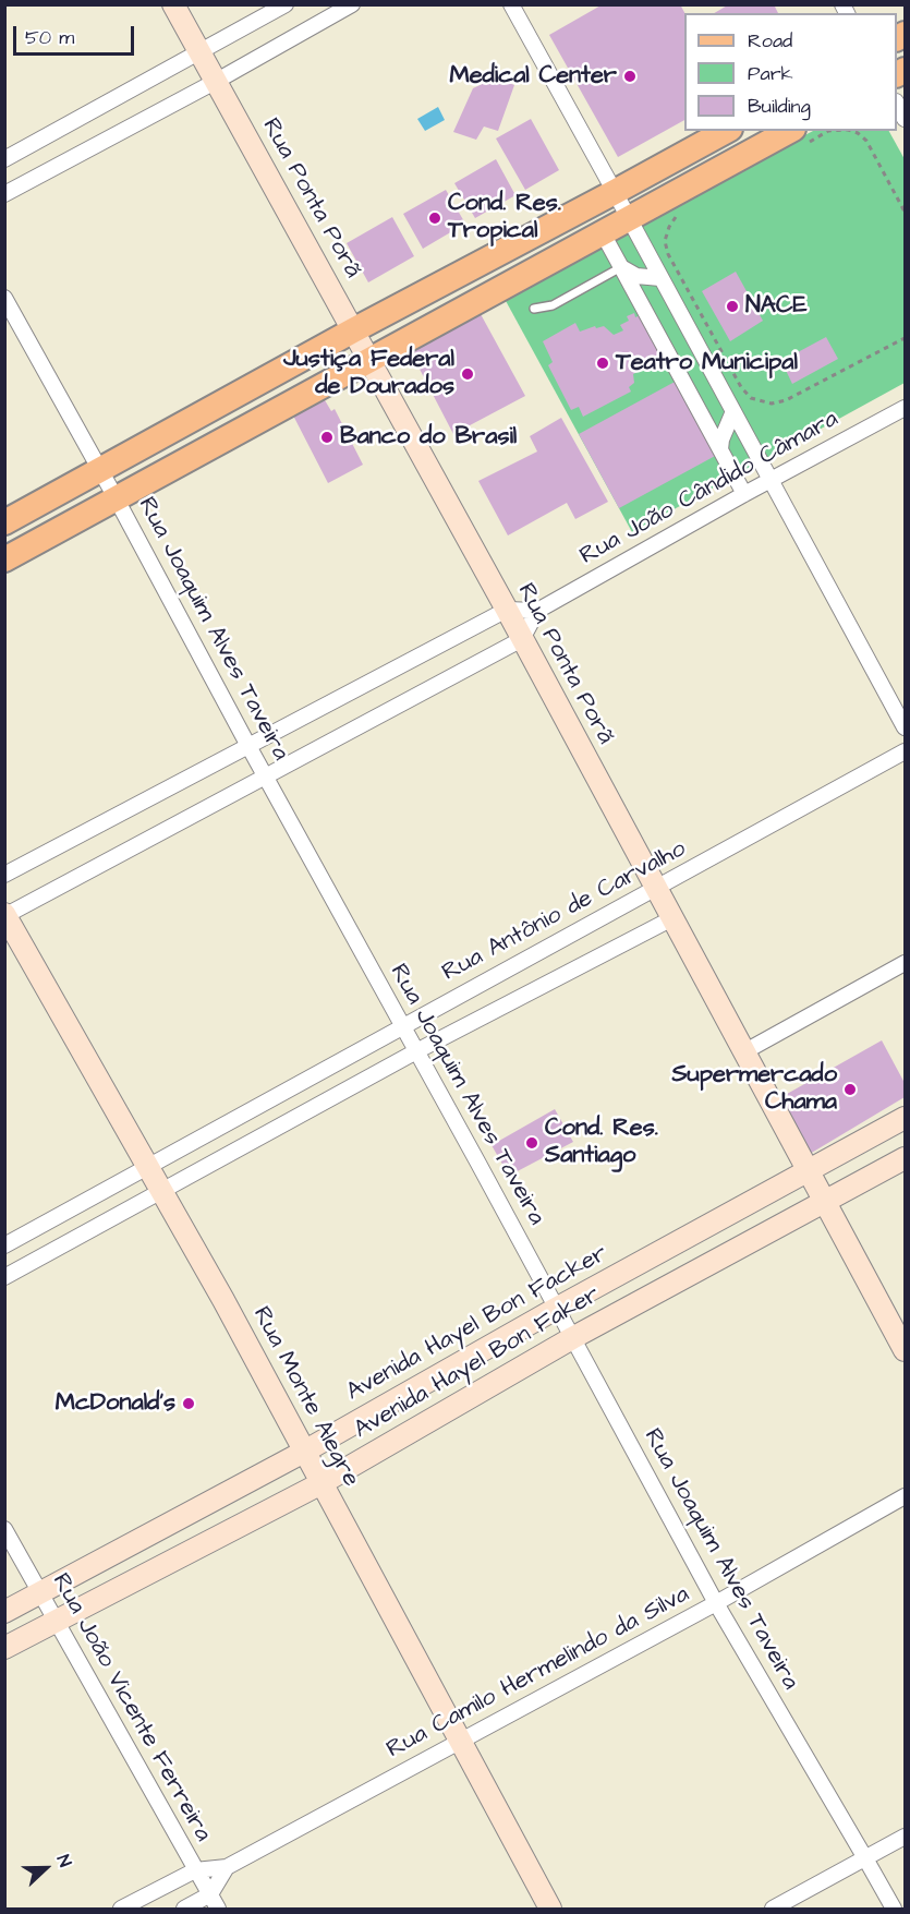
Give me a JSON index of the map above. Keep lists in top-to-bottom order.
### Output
{
  "streets": {
    "street": [
      "Rua Ponta Porã",
      "Rua João Cândido Câmara",
      "Rua Joaquim Alves Taveira",
      "Rua Antônio de Carvalho",
      "Avenida Hayel Bon Facker",
      "Avenida Hayel Bon Faker",
      "Rua Monte Alegre",
      "Rua Camilo Hermelindo da Silva",
      "Rua João Vicente Ferreira"
    ]
  },
  "crossings": [
    ["Rua Ponta Porã", "Rua João Cândido Câmara"],
    ["Rua Ponta Porã", "Rua Antônio de Carvalho"],
    ["Rua Ponta Porã", "Avenida Hayel Bon Facker"],
    ["Rua Ponta Porã", "Avenida Hayel Bon Faker"],
    ["Rua João Cândido Câmara", "Rua Joaquim Alves Taveira"],
    ["Rua Joaquim Alves Taveira", "Rua Antônio de Carvalho"],
    ["Rua Joaquim Alves Taveira", "Avenida Hayel Bon Facker"],
    ["Rua Joaquim Alves Taveira", "Avenida Hayel Bon Faker"],
    ["Rua Joaquim Alves Taveira", "Rua Camilo Hermelindo da Silva"],
    ["Rua Antônio de Carvalho", "Rua Monte Alegre"],
    ["Avenida Hayel Bon Facker", "Rua Monte Alegre"],
    ["Avenida Hayel Bon Facker", "Rua João Vicente Ferreira"],
    ["Avenida Hayel Bon Faker", "Rua Monte Alegre"],
    ["Avenida Hayel Bon Faker", "Rua João Vicente Ferreira"],
    ["Rua Monte Alegre", "Rua Camilo Hermelindo da Silva"],
    ["Rua Camilo Hermelindo da Silva", "Rua João Vicente Ferreira"]
  ],
  "places": [
    "Medical Center",
    "Cond. Res. Tropical",
    "NACE",
    "Teatro Municipal",
    "Justiça Federal de Dourados",
    "Banco do Brasil",
    "Supermercado Chama",
    "Cond. Res. Santiago",
    "McDonald's"
  ],
  "legend": ["Road", "Park", "Building"],
  "scale_bar": "50 m",
  "north": "right"
}
